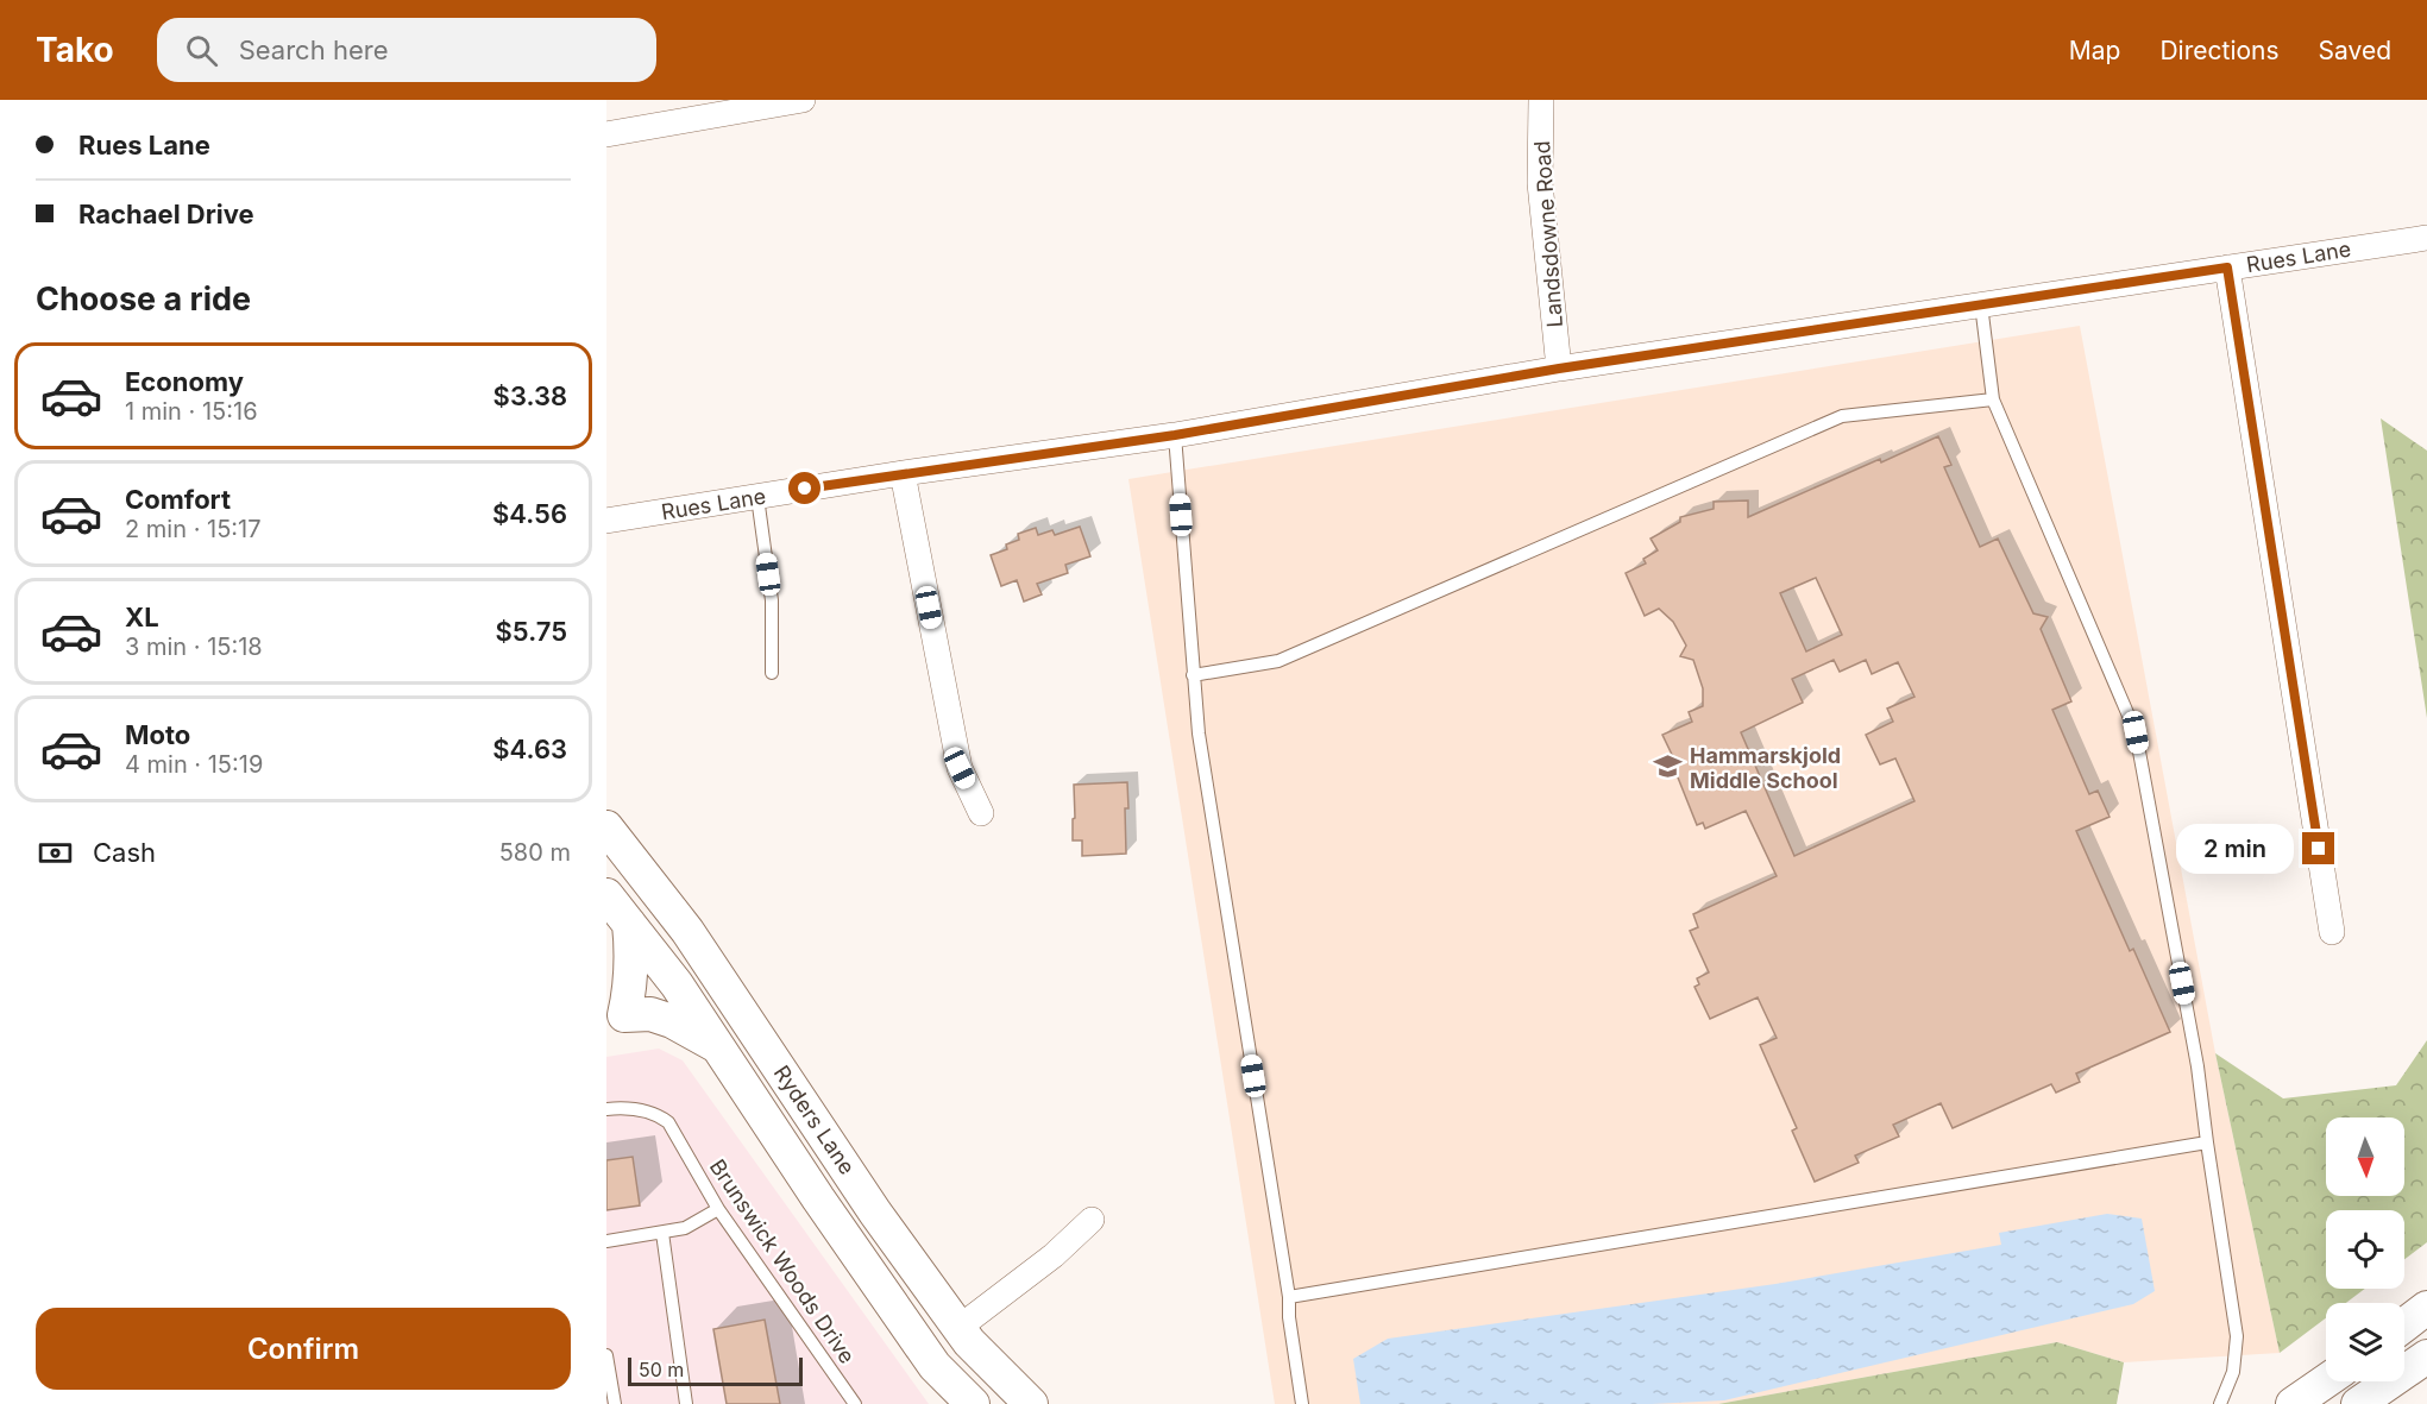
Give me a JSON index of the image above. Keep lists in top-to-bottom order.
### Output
{
  "streets": {
    "main road": ["Ryders Lane"],
    "street": ["Landsdowne Road", "Rues Lane"],
    "lane": ["Brunswick Woods Drive"]
  },
  "crossings": [
    ["Landsdowne Road", "Rues Lane"]
  ],
  "places": {
    "school or university": ["Hammarskjold Middle School"]
  },
  "scale_bar": "50 m",
  "north": "bottom",
  "page": {
    "header": "Tako",
    "search": "Search here",
    "nav": ["Map", "Directions", "Saved"],
    "banner": ["Rues Lane", "Rachael Drive"],
    "heading": "Choose a ride",
    "list": [
      {
        "name": "Economy",
        "note": "1 min · 15:16",
        "value": "$3.38"
      },
      {
        "name": "Comfort",
        "note": "2 min · 15:17",
        "value": "$4.56"
      },
      {
        "name": "XL",
        "note": "3 min · 15:18",
        "value": "$5.75"
      },
      {
        "name": "Moto",
        "note": "4 min · 15:19",
        "value": "$4.63"
      }
    ],
    "pay": ["Cash", "580 m"],
    "bubble": "2 min",
    "buttons": "Confirm",
    "scale": "50 m"
  }
}
